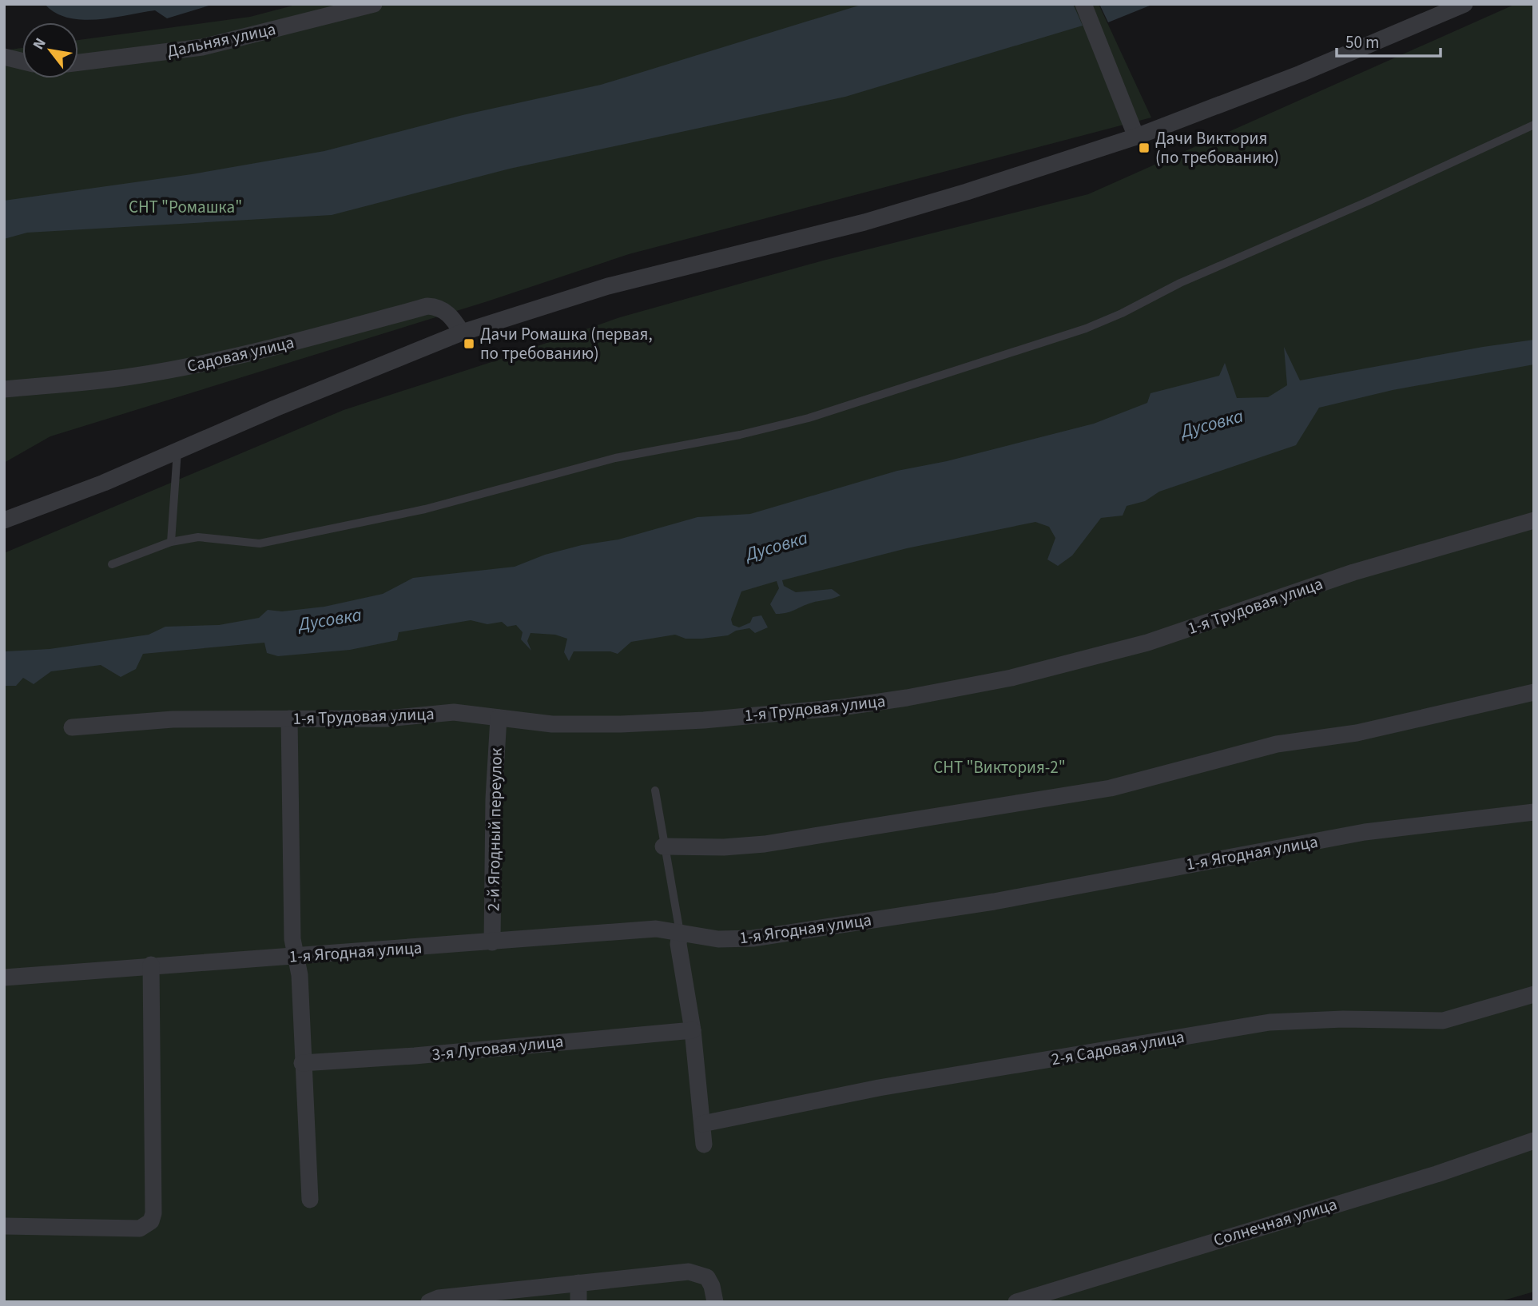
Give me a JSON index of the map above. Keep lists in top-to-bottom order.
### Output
{
  "streets": {
    "street": [
      "Дальняя улица",
      "Садовая улица",
      "1-я Трудовая улица",
      "2-й Ягодный переулок",
      "1-я Ягодная улица",
      "3-я Луговая улица",
      "2-я Садовая улица",
      "Солнечная улица"
    ]
  },
  "crossings": [
    ["1-я Трудовая улица", "2-й Ягодный переулок"],
    ["2-й Ягодный переулок", "1-я Ягодная улица"]
  ],
  "water": ["Дусовка"],
  "parks": ["СНТ \"Ромашка\"", "СНТ \"Виктория-2\""],
  "places": {
    "transit": ["Дачи Виктория (по требованию)", "Дачи Ромашка (первая, по требованию)"]
  },
  "scale_bar": "50 m",
  "north": "top left"
}
